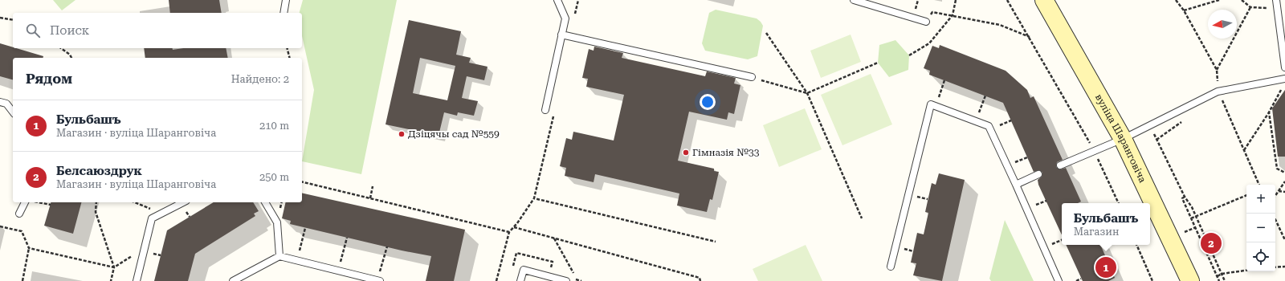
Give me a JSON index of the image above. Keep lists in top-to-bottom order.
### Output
{
  "streets": {
    "main road": ["вуліца Шаранговіча"]
  },
  "places": ["Дзіцячы сад №559", "Гімназія №33"],
  "north": "left",
  "page": {
    "search": "Поиск",
    "heading": ["Рядом", "Найдено: 2"],
    "list": [
      {
        "mark": "1",
        "name": "Бульбашъ",
        "note": "Магазин · вуліца Шаранговіча",
        "value": "210 m"
      },
      {
        "mark": "2",
        "name": "Белсаюздрук",
        "note": "Магазин · вуліца Шаранговіча",
        "value": "250 m"
      }
    ],
    "map_buttons": ["+", "−"],
    "popup": ["Бульбашъ", "Магазин"],
    "pins": ["2", "1"]
  }
}
